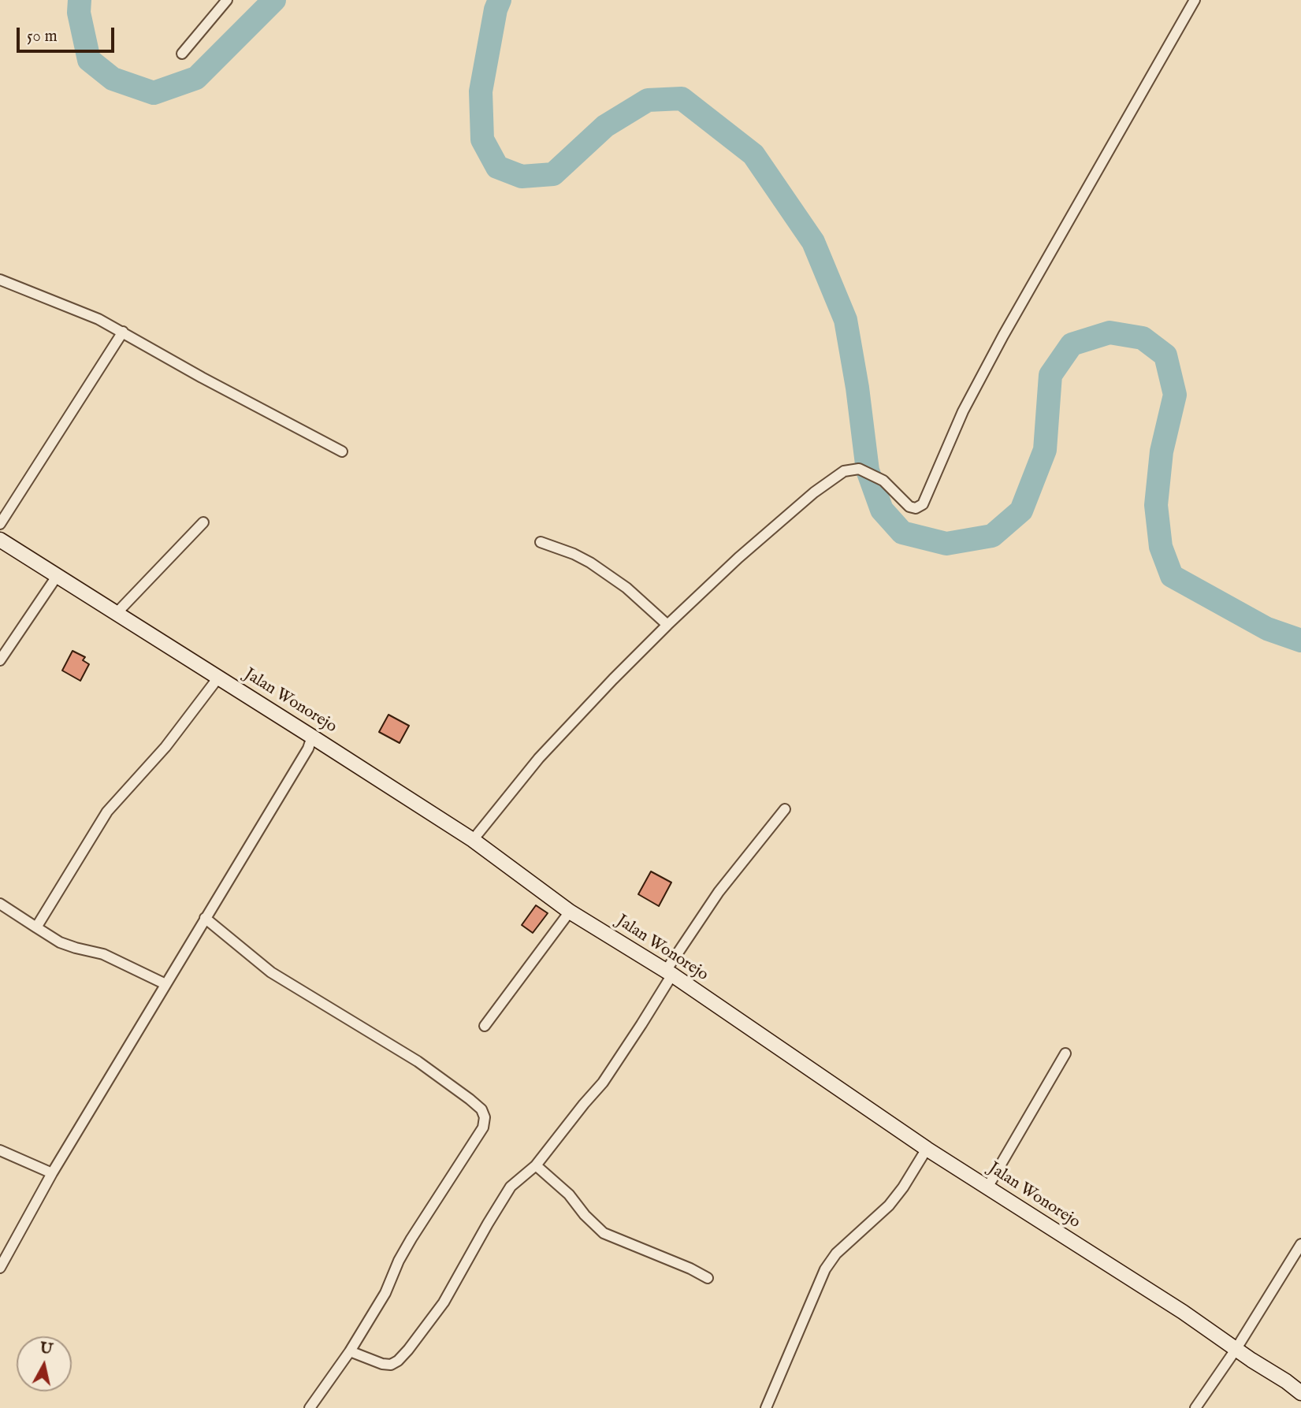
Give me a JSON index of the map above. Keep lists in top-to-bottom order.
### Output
{
  "streets": {
    "street": ["Jalan Wonorejo"]
  },
  "scale_bar": "50 m",
  "north": "top"
}
